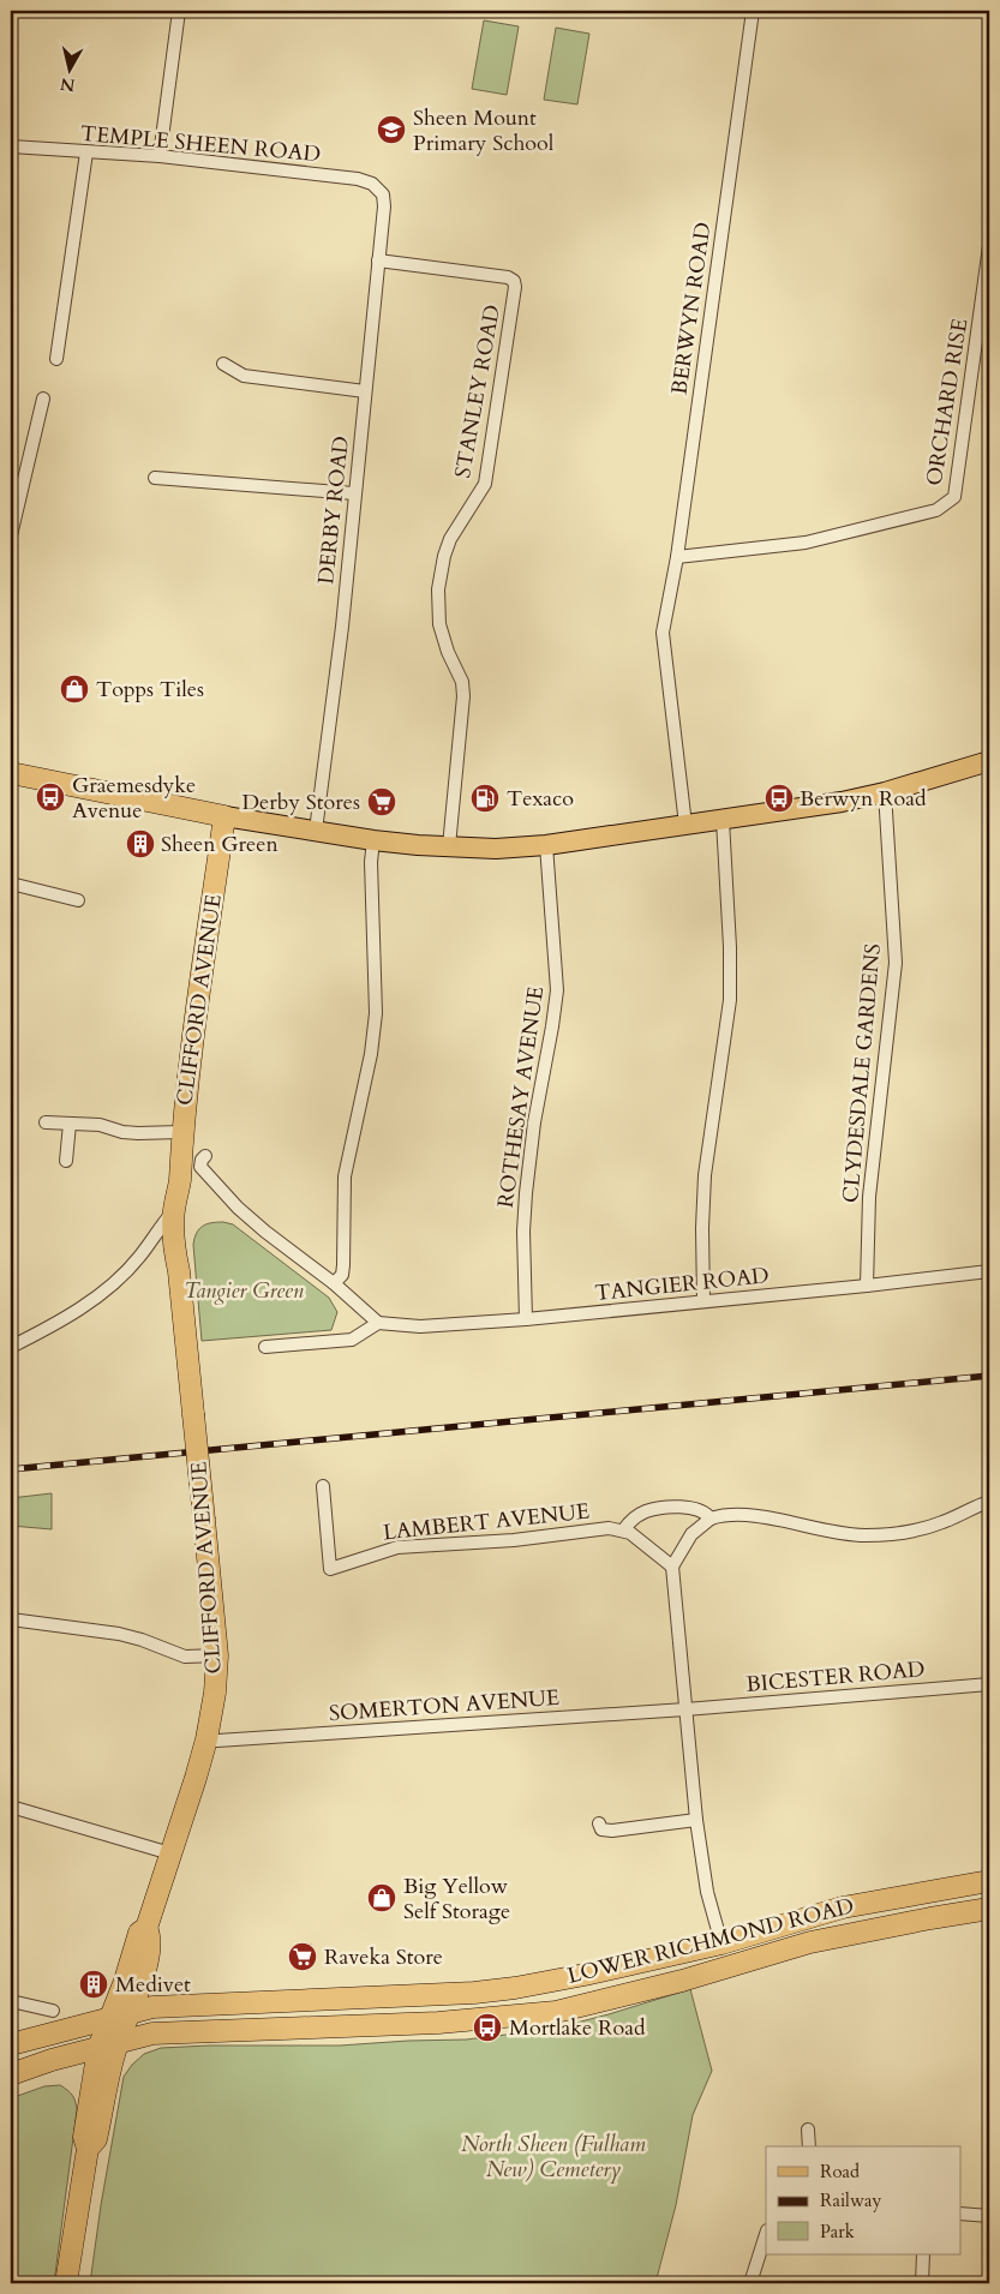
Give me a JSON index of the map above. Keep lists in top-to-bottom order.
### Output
{
  "streets": {
    "highway": ["CLIFFORD AVENUE", "LOWER RICHMOND ROAD"],
    "street": [
      "TEMPLE SHEEN ROAD",
      "BERWYN ROAD",
      "STANLEY ROAD",
      "ORCHARD RISE",
      "DERBY ROAD",
      "CLYDESDALE GARDENS",
      "ROTHESAY AVENUE",
      "TANGIER ROAD",
      "LAMBERT AVENUE",
      "BICESTER ROAD",
      "SOMERTON AVENUE"
    ]
  },
  "crossings": [
    ["TEMPLE SHEEN ROAD", "DERBY ROAD"],
    ["BERWYN ROAD", "ORCHARD RISE"],
    ["STANLEY ROAD", "DERBY ROAD"],
    ["CLIFFORD AVENUE", "SOMERTON AVENUE"],
    ["CLIFFORD AVENUE", "LOWER RICHMOND ROAD"],
    ["CLYDESDALE GARDENS", "TANGIER ROAD"],
    ["ROTHESAY AVENUE", "TANGIER ROAD"],
    ["BICESTER ROAD", "SOMERTON AVENUE"]
  ],
  "parks": ["Tangier Green", "North Sheen (Fulham New) Cemetery"],
  "places": {
    "school or university": ["Sheen Mount Primary School"],
    "shop": ["Topps Tiles", "Big Yellow Self Storage"],
    "bus stop": ["Graemesdyke Avenue", "Berwyn Road", "Mortlake Road"],
    "fuel station": ["Texaco"],
    "supermarket": ["Derby Stores", "Raveka Store"],
    "building": ["Sheen Green", "Medivet"]
  },
  "legend": ["Road", "Railway", "Park"],
  "north": "bottom"
}
